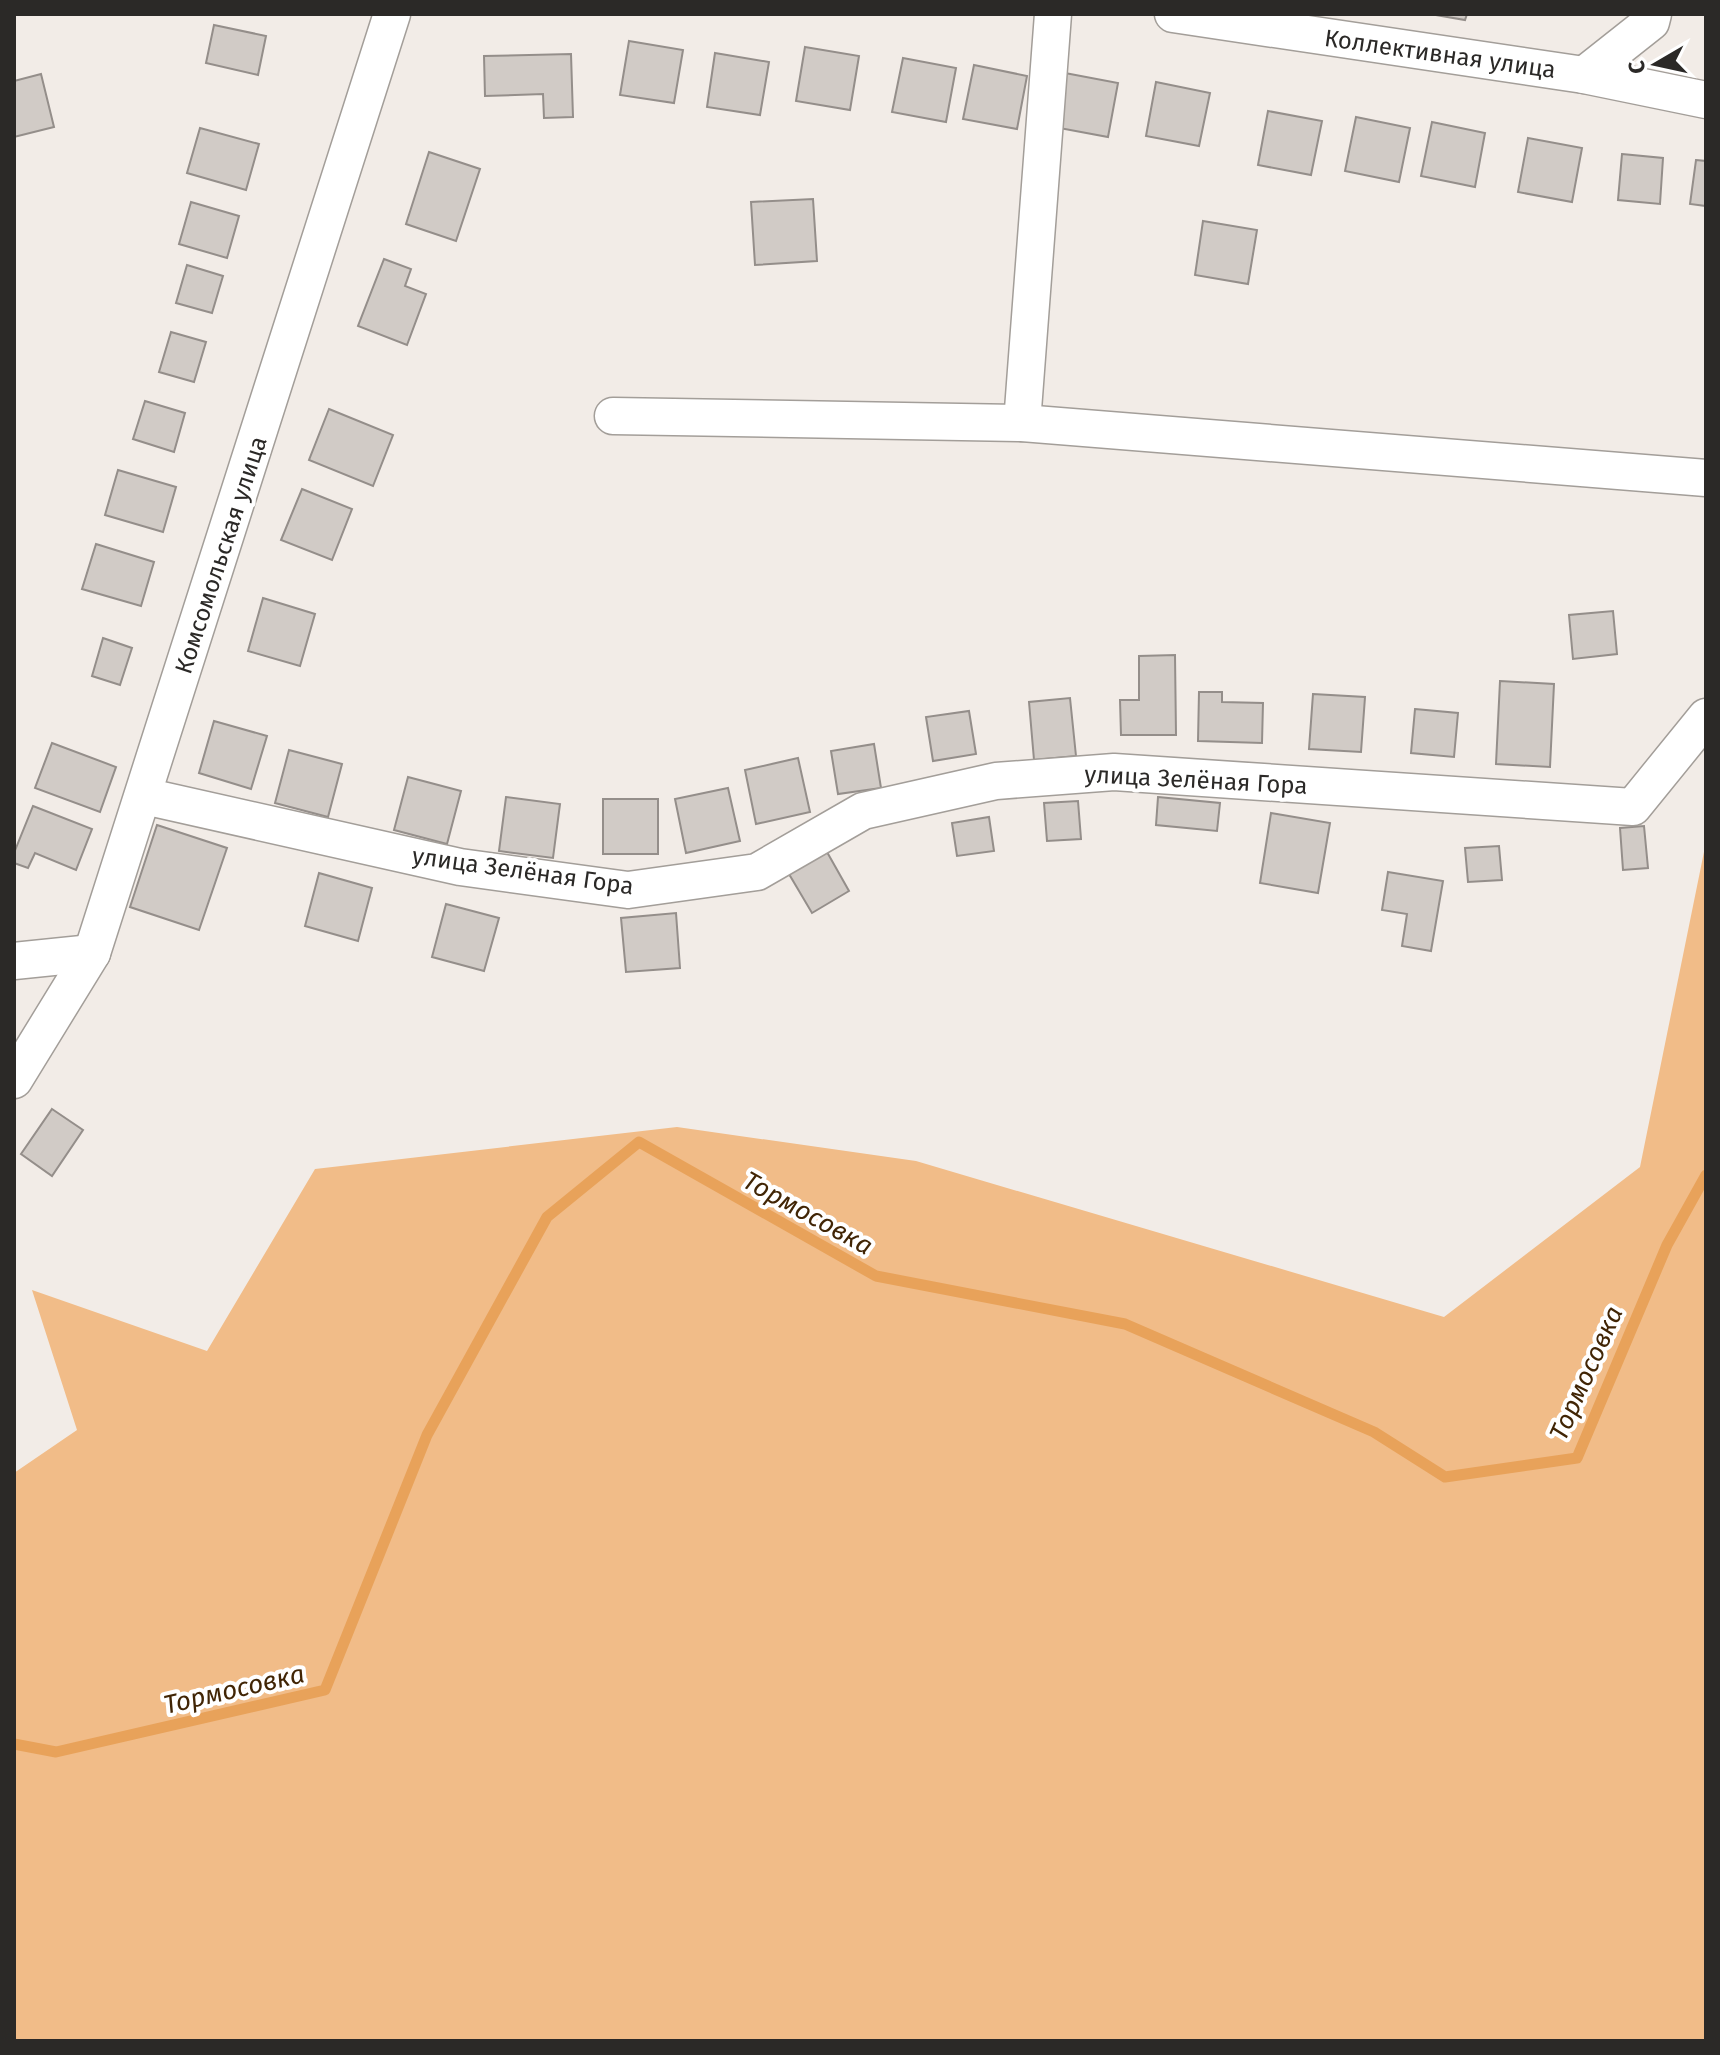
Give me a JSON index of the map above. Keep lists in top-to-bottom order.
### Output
{
  "streets": {
    "street": ["Коллективная улица", "Комсомольская улица", "улица Зелёная Гора"]
  },
  "crossings": [
    ["Комсомольская улица", "улица Зелёная Гора"]
  ],
  "water": ["Тормосовка"],
  "north": "left"
}
